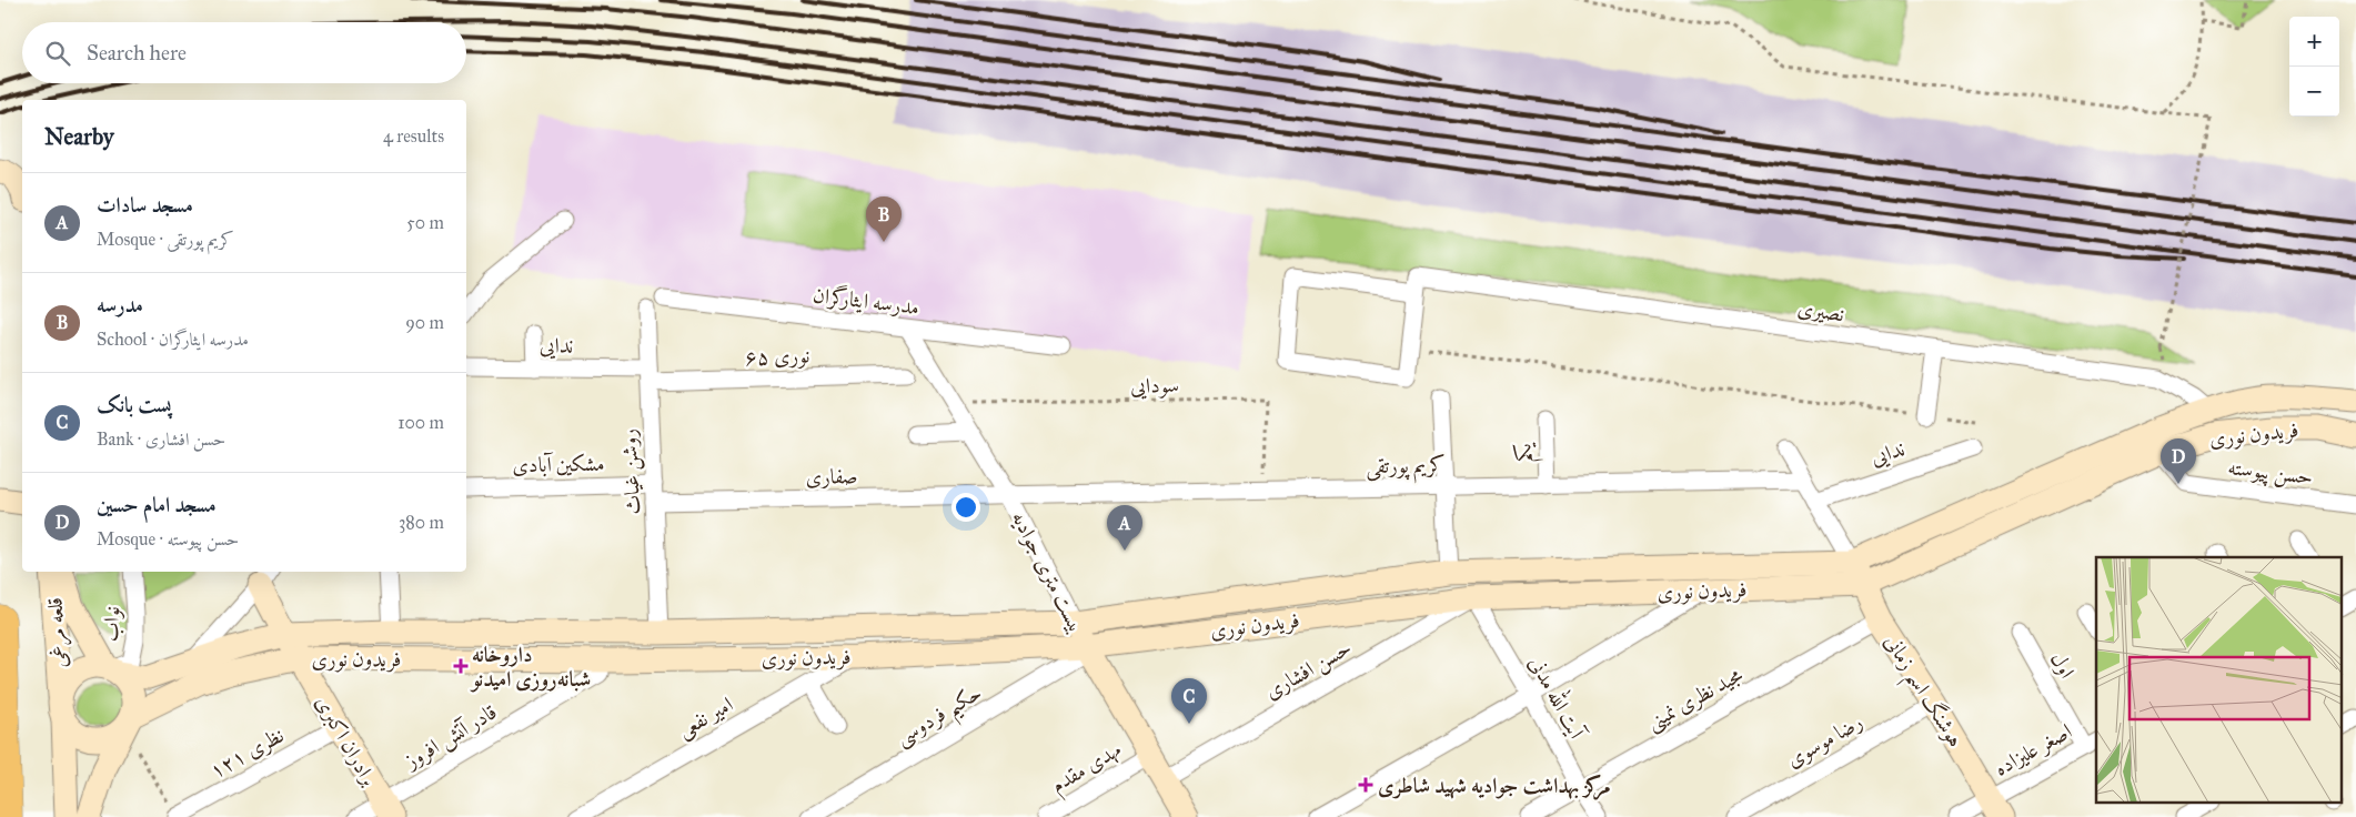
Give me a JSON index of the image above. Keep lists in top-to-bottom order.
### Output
{
  "streets": {
    "main road": [
      "فریدون نوری",
      "بیست متری جوادیه",
      "قلعه مرغی",
      "هوشنگ اسم زمانی",
      "برادران اکبری"
    ],
    "street": [
      "مدرسه ایثارگران",
      "نصیری",
      "ندایی",
      "نوری ۶۵",
      "یکم",
      "مشکین آبادی",
      "کریم پورتقی",
      "روشن غیاث",
      "حسن پیوسته",
      "صفاری",
      "نواب",
      "اول",
      "حسن افشاری",
      "آیت‌ الله مدنی",
      "مجید نظری نمینی",
      "حکیم فردوسی",
      "امیر نفعی",
      "قادر آتش افروز",
      "رضا موسوی",
      "اصغر علیزاده",
      "نظری ۱۲۱",
      "مهدی مقدم"
    ],
    "path": ["سودایی"]
  },
  "crossings": [
    ["مدرسه ایثارگران", "بیست متری جوادیه"],
    ["نصیری", "فریدون نوری"],
    ["ندایی", "نوری ۶۵"],
    ["ندایی", "روشن غیاث"],
    ["نوری ۶۵", "روشن غیاث"],
    ["سودایی", "کریم پورتقی"],
    ["سودایی", "بیست متری جوادیه"],
    ["فریدون نوری", "روشن غیاث"],
    ["فریدون نوری", "حسن پیوسته"],
    ["فریدون نوری", "بیست متری جوادیه"],
    ["فریدون نوری", "نواب"],
    ["فریدون نوری", "قلعه مرغی"],
    ["فریدون نوری", "حسن افشاری"],
    ["فریدون نوری", "هوشنگ اسم زمانی"],
    ["فریدون نوری", "آیت‌ الله مدنی"],
    ["فریدون نوری", "حکیم فردوسی"],
    ["فریدون نوری", "امیر نفعی"],
    ["فریدون نوری", "برادران اکبری"],
    ["یکم", "کریم پورتقی"],
    ["مشکین آبادی", "روشن غیاث"],
    ["کریم پورتقی", "صفاری"],
    ["کریم پورتقی", "بیست متری جوادیه"],
    ["روشن غیاث", "صفاری"],
    ["صفاری", "بیست متری جوادیه"],
    ["بیست متری جوادیه", "حسن افشاری"],
    ["بیست متری جوادیه", "حکیم فردوسی"],
    ["بیست متری جوادیه", "مهدی مقدم"],
    ["نواب", "قلعه مرغی"],
    ["اول", "اصغر علیزاده"],
    ["حسن افشاری", "آیت‌ الله مدنی"],
    ["هوشنگ اسم زمانی", "مجید نظری نمینی"],
    ["هوشنگ اسم زمانی", "رضا موسوی"],
    ["هوشنگ اسم زمانی", "اصغر علیزاده"],
    ["آیت‌ الله مدنی", "مجید نظری نمینی"],
    ["قادر آتش افروز", "برادران اکبری"],
    ["برادران اکبری", "نظری ۱۲۱"]
  ],
  "places": {
    "health": ["داروخانه شبانه‌روزی امیدنو", "مرکز بهداشت جوادیه شهید شاطری"]
  },
  "page": {
    "map_buttons": ["+", "−"],
    "search": "Search here",
    "heading": ["Nearby", "4 results"],
    "list": [
      {
        "mark": "A",
        "name": "مسجد سادات",
        "note": "Mosque · کریم پورتقی",
        "value": "50 m"
      },
      {
        "mark": "B",
        "name": "مدرسه",
        "note": "School · مدرسه ایثارگران",
        "value": "90 m"
      },
      {
        "mark": "C",
        "name": "پست بانک",
        "note": "Bank · حسن افشاری",
        "value": "100 m"
      },
      {
        "mark": "D",
        "name": "مسجد امام حسین",
        "note": "Mosque · حسن پیوسته",
        "value": "380 m"
      }
    ],
    "pins": [
      "B",
      "D",
      "A",
      "C"
    ]
  }
}
